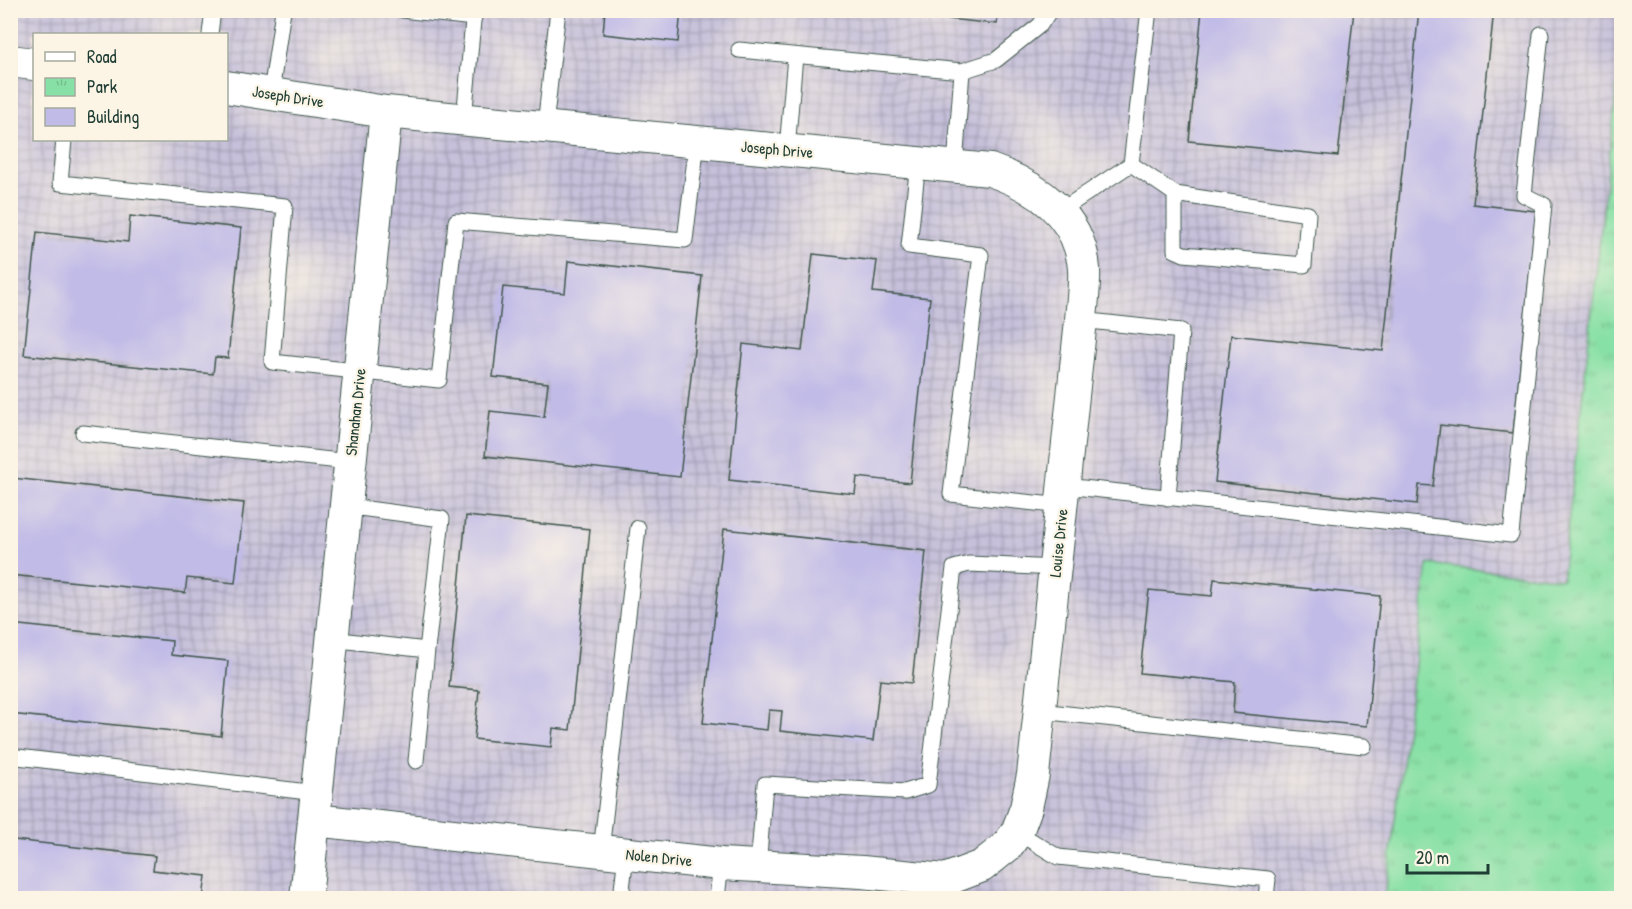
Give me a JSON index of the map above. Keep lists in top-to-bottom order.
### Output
{
  "streets": {
    "street": [
      "Joseph Drive",
      "Shanahan Drive",
      "Louise Drive",
      "Nolen Drive"
    ]
  },
  "crossings": [
    ["Joseph Drive", "Shanahan Drive"],
    ["Joseph Drive", "Louise Drive"],
    ["Shanahan Drive", "Nolen Drive"],
    ["Louise Drive", "Nolen Drive"]
  ],
  "legend": ["Road", "Park", "Building"],
  "scale_bar": "20 m"
}
